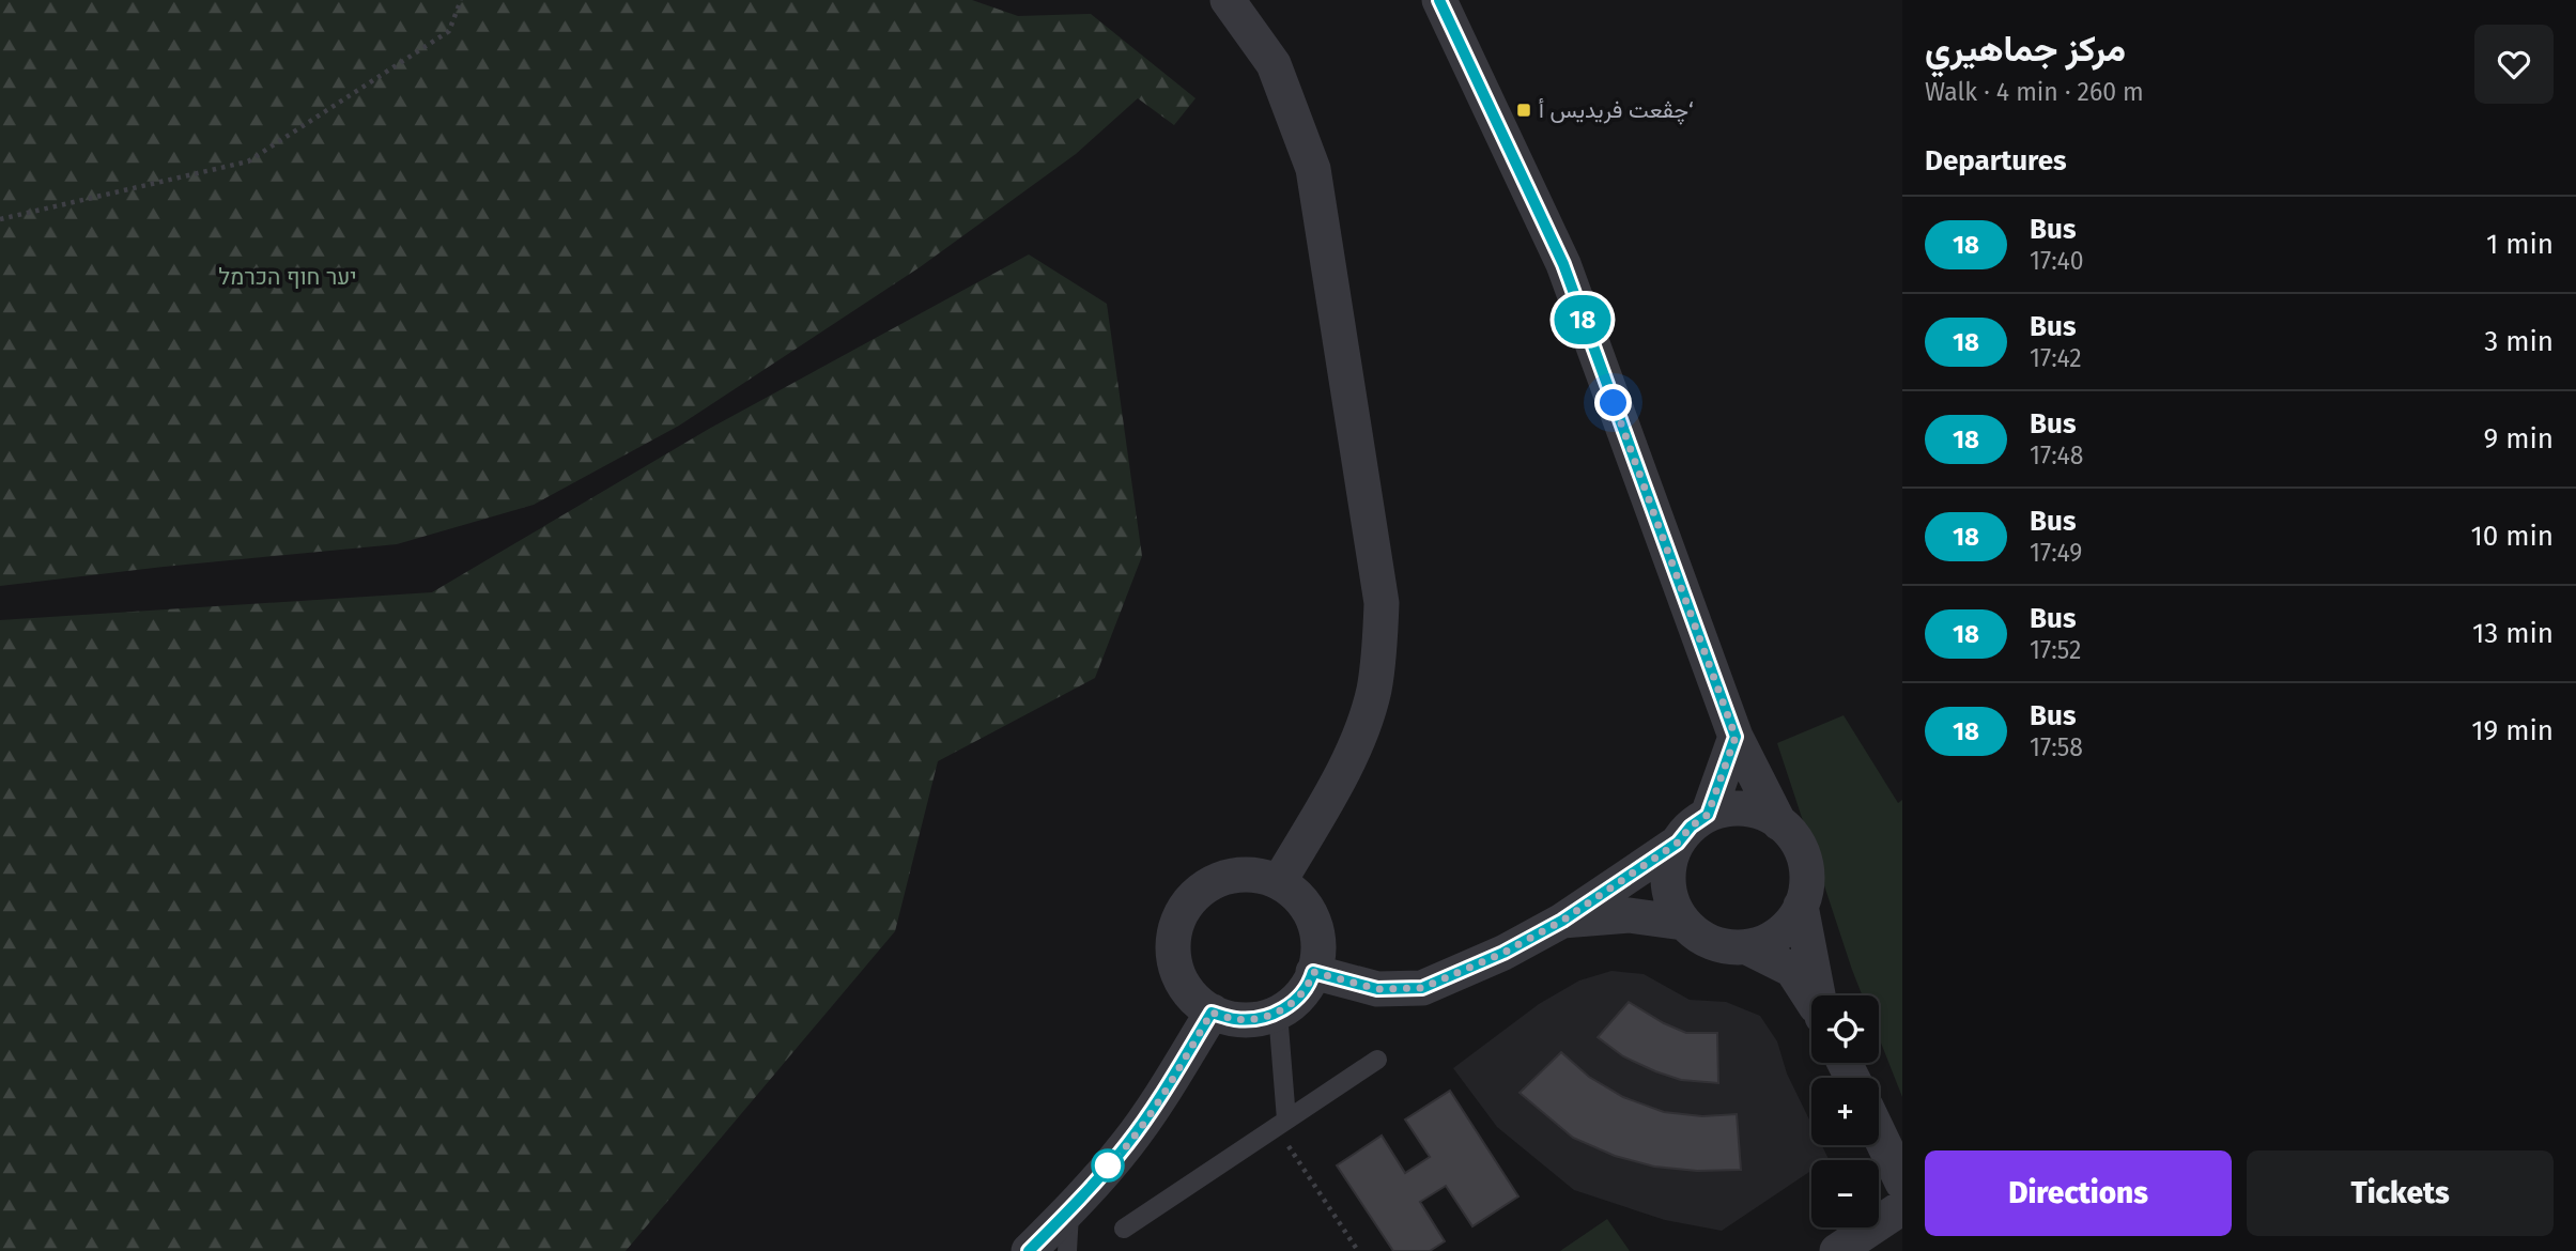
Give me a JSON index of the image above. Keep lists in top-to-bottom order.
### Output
{
  "parks": ["יער חוף הכרמל"],
  "places": {
    "transit": ["چڤعت فريديس أ‘"]
  },
  "lines": ["bus line 18"],
  "page": {
    "on_map": "18",
    "heading": [
      ["مركز جماهيري", "Walk · 4 min · 260 m"],
      "Departures"
    ],
    "list": [
      {
        "mark": "18",
        "name": "Bus",
        "note": "17:40",
        "value": "1 min"
      },
      {
        "mark": "18",
        "name": "Bus",
        "note": "17:42",
        "value": "3 min"
      },
      {
        "mark": "18",
        "name": "Bus",
        "note": "17:48",
        "value": "9 min"
      },
      {
        "mark": "18",
        "name": "Bus",
        "note": "17:49",
        "value": "10 min"
      },
      {
        "mark": "18",
        "name": "Bus",
        "note": "17:52",
        "value": "13 min"
      },
      {
        "mark": "18",
        "name": "Bus",
        "note": "17:58",
        "value": "19 min"
      }
    ],
    "map_buttons": ["+", "−"],
    "buttons": ["Directions", "Tickets"]
  }
}
